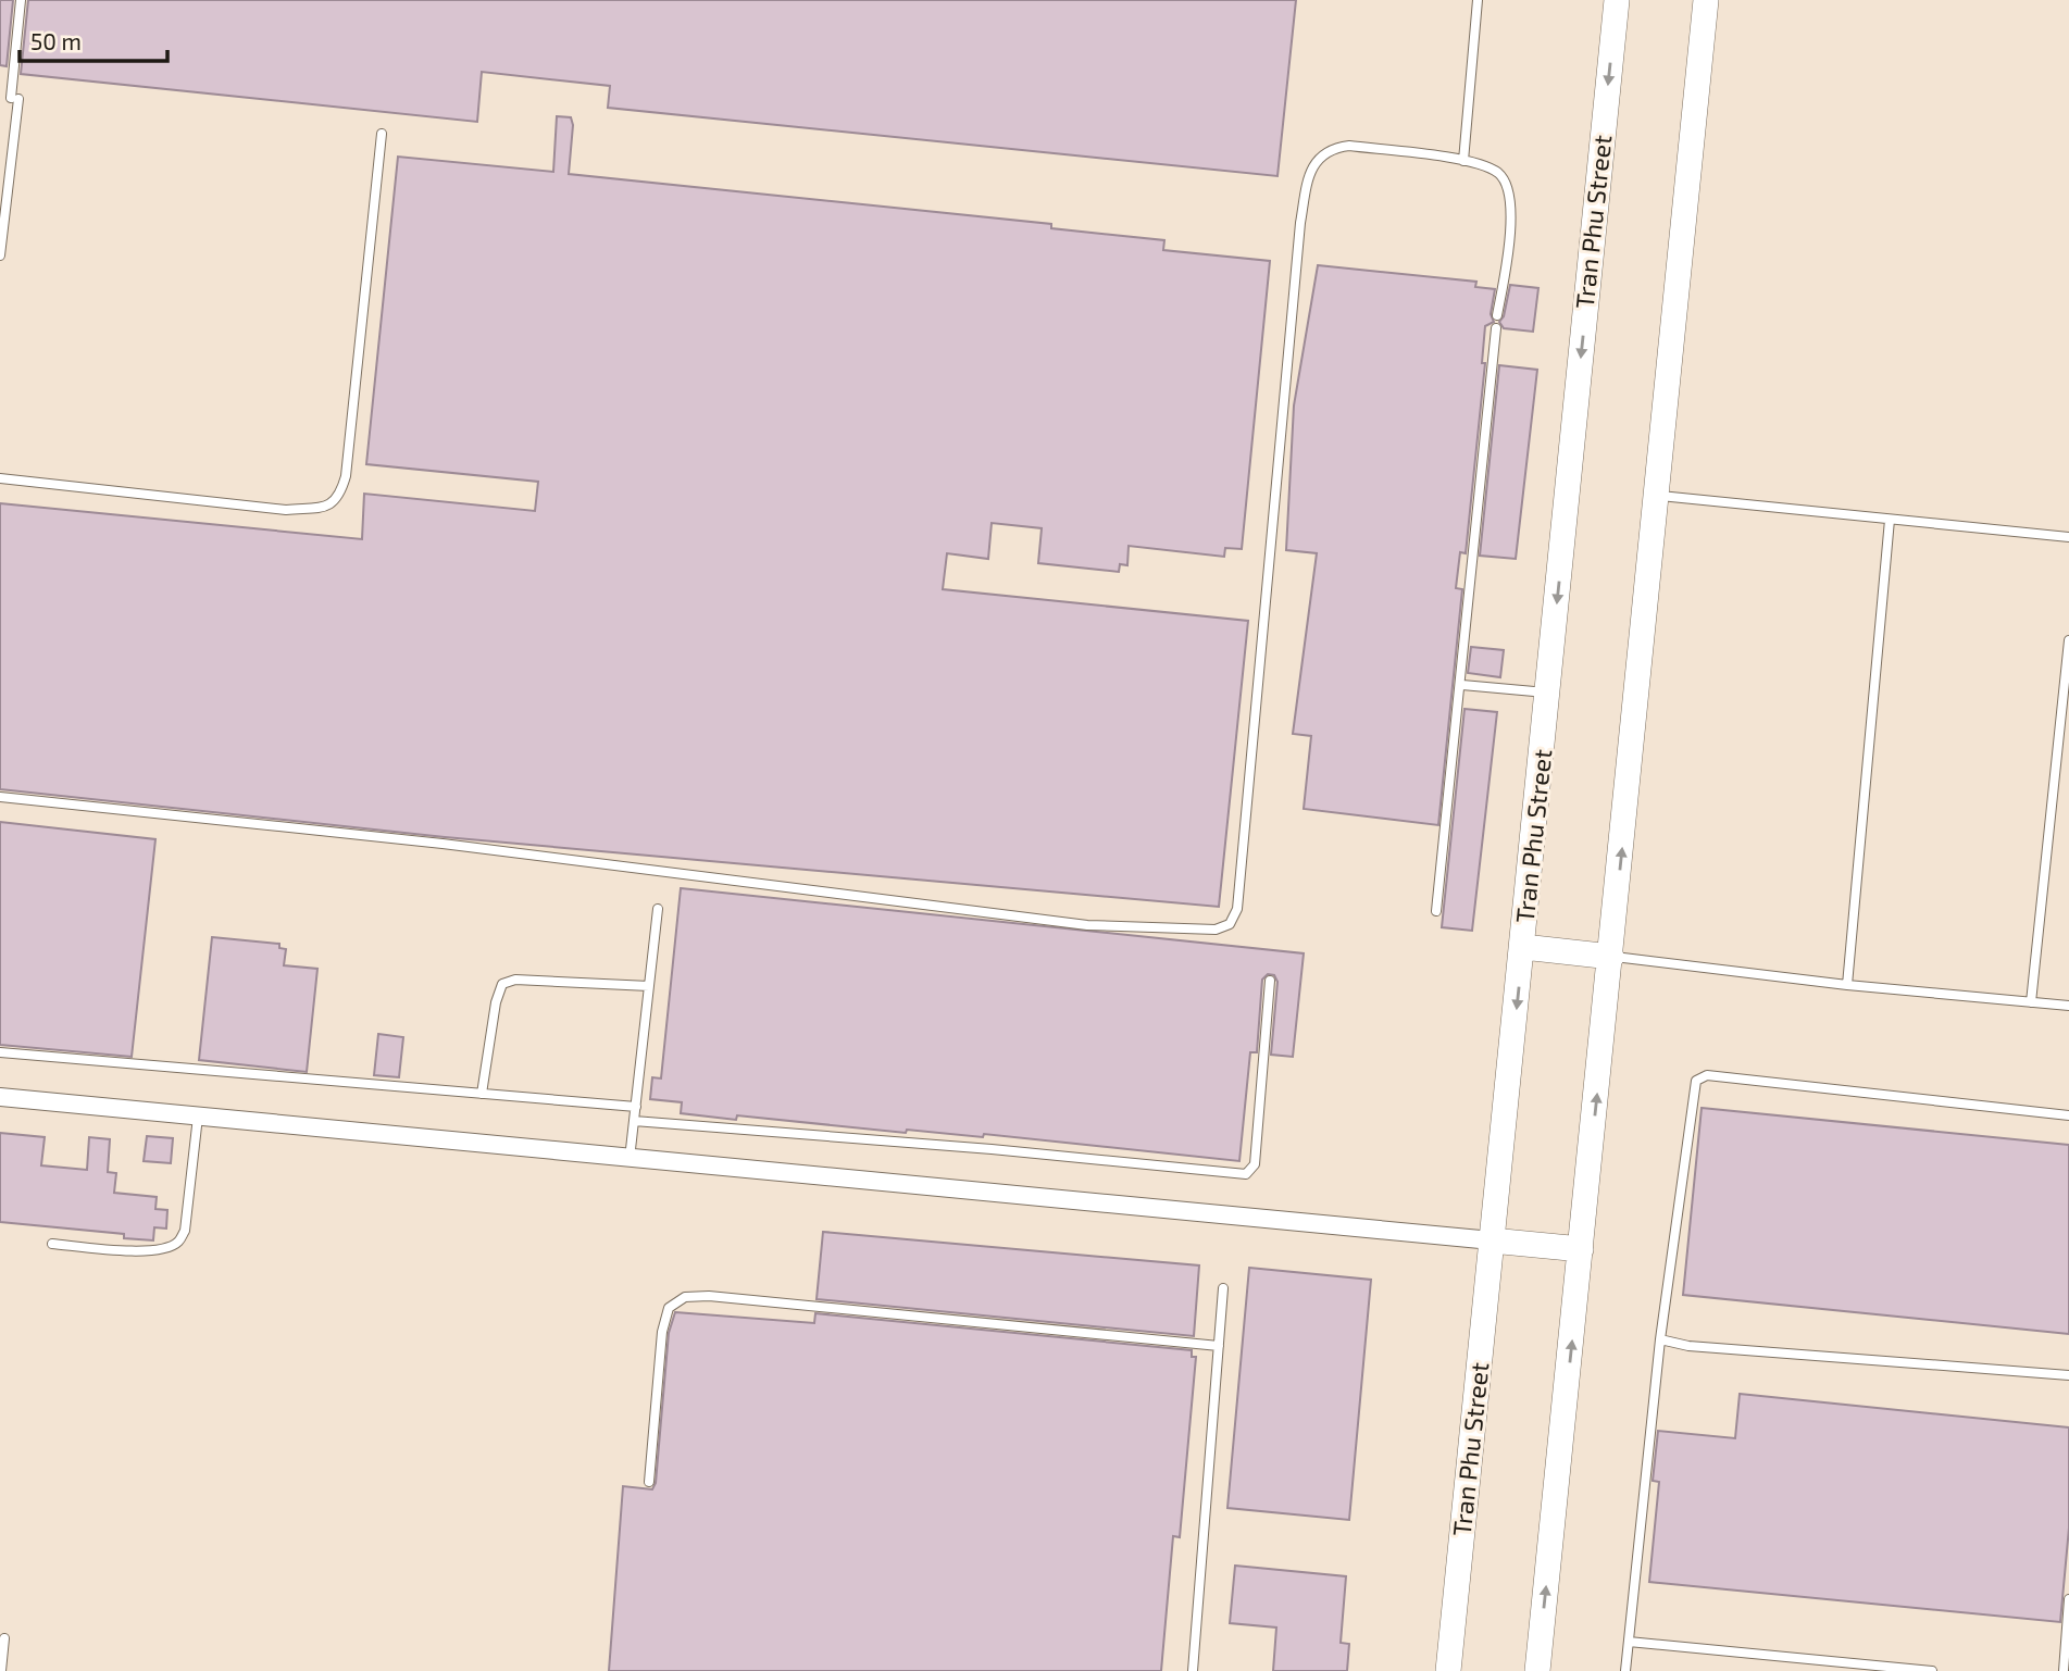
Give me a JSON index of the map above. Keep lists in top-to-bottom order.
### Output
{
  "streets": {
    "main road": ["Tran Phu Street"]
  },
  "scale_bar": "50 m"
}
